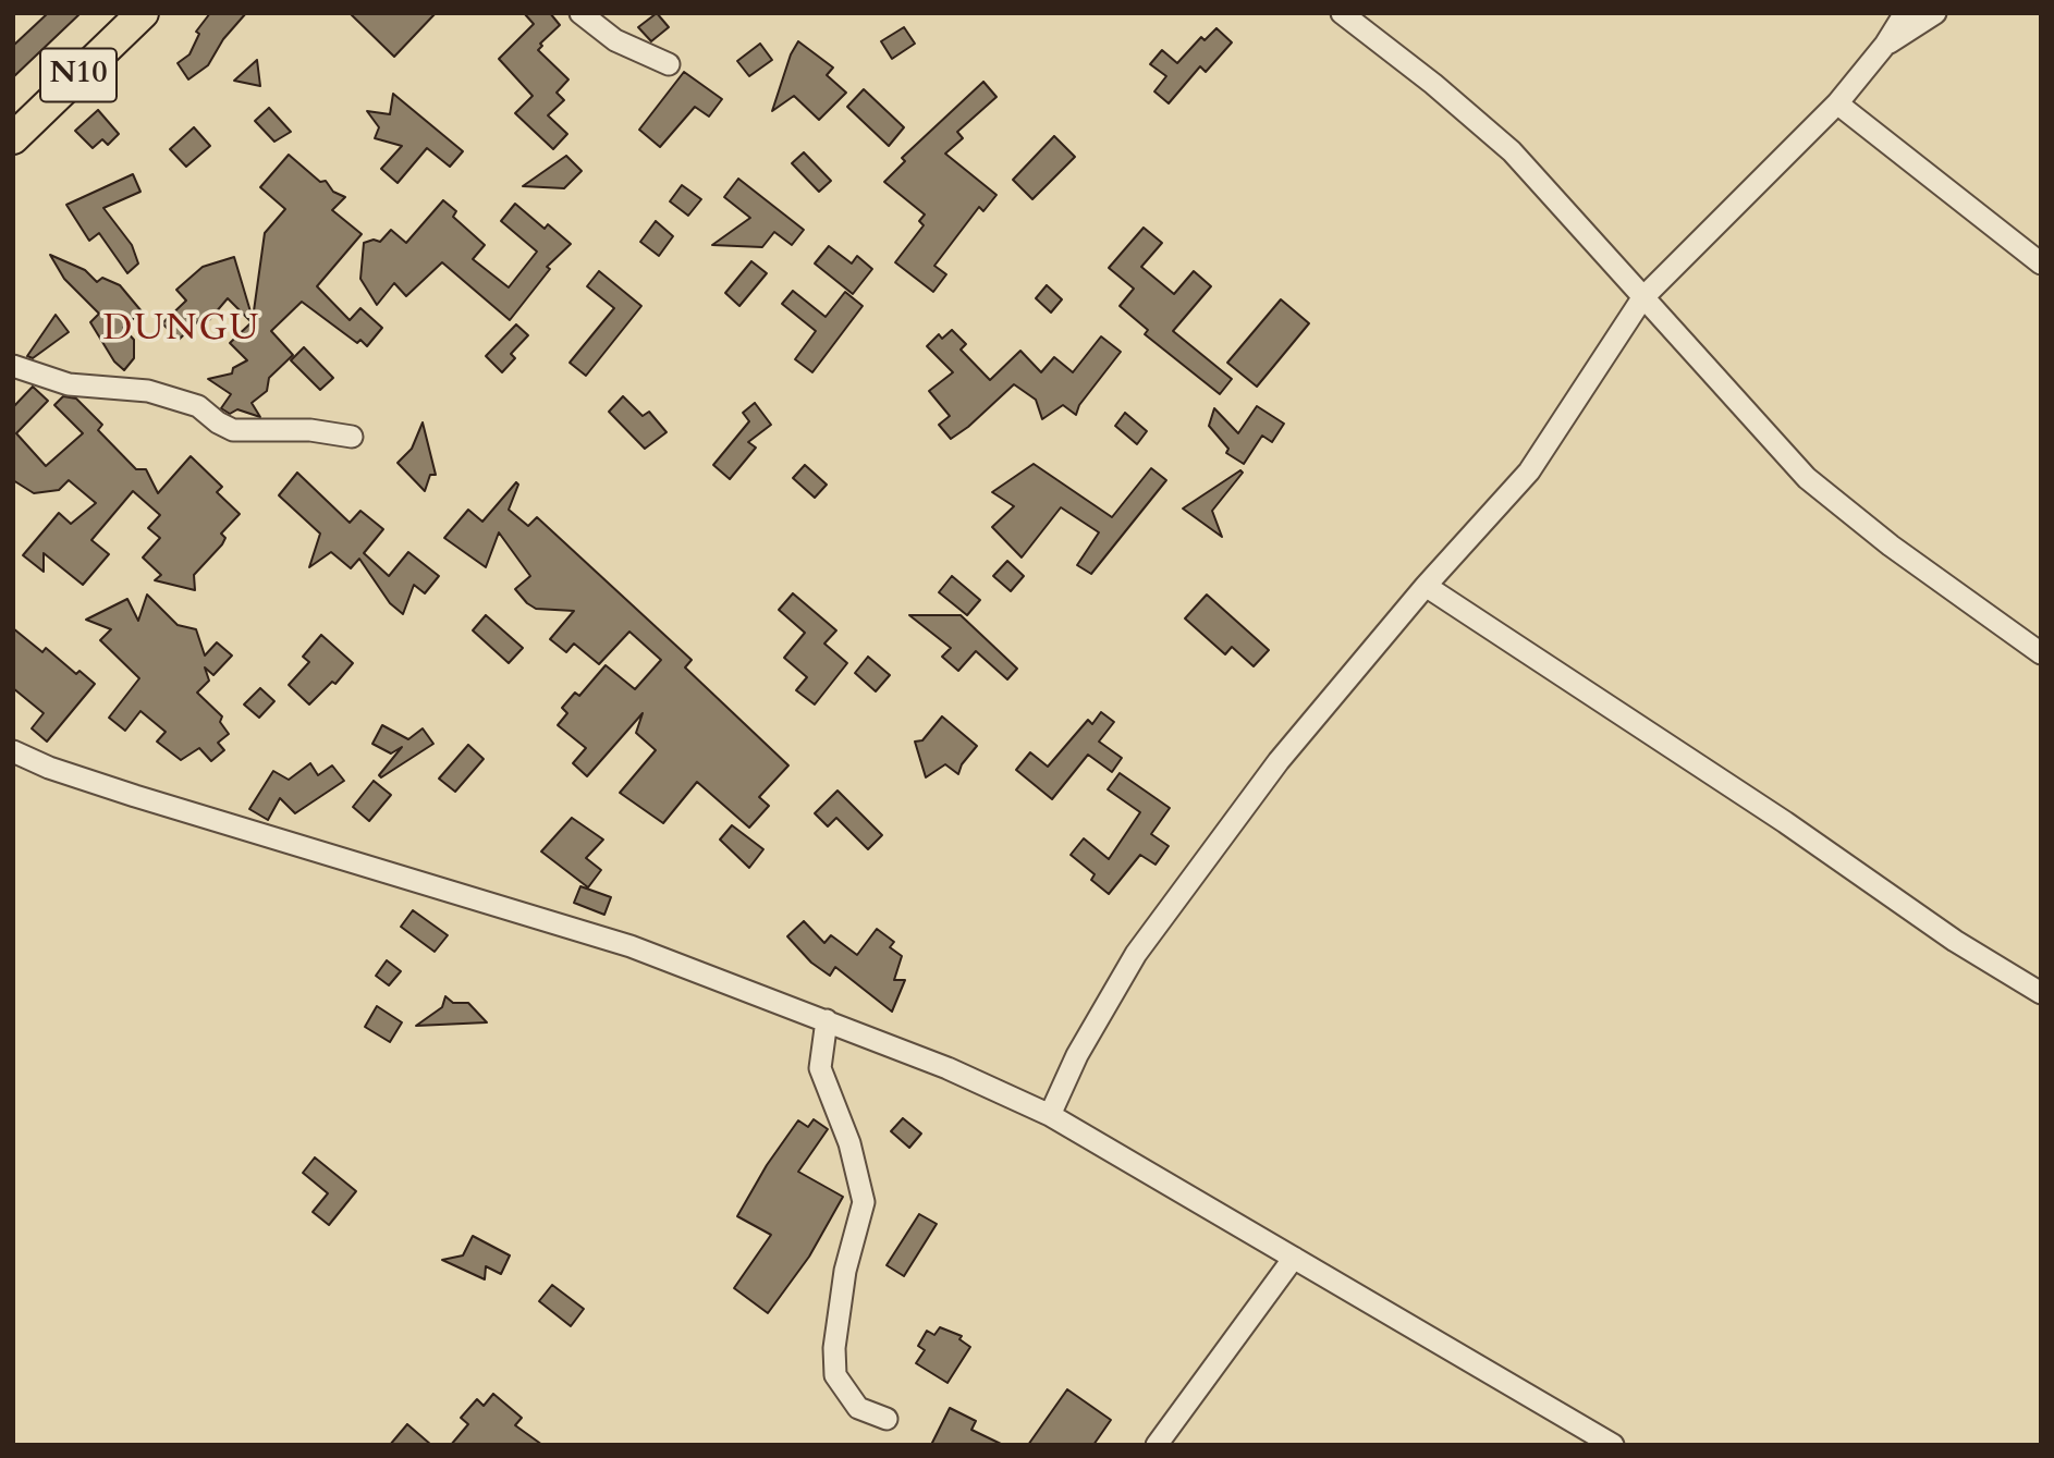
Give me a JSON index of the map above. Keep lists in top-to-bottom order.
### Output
{
  "streets": {
    "highway": ["N10"]
  },
  "districts": ["DUNGU"]
}
